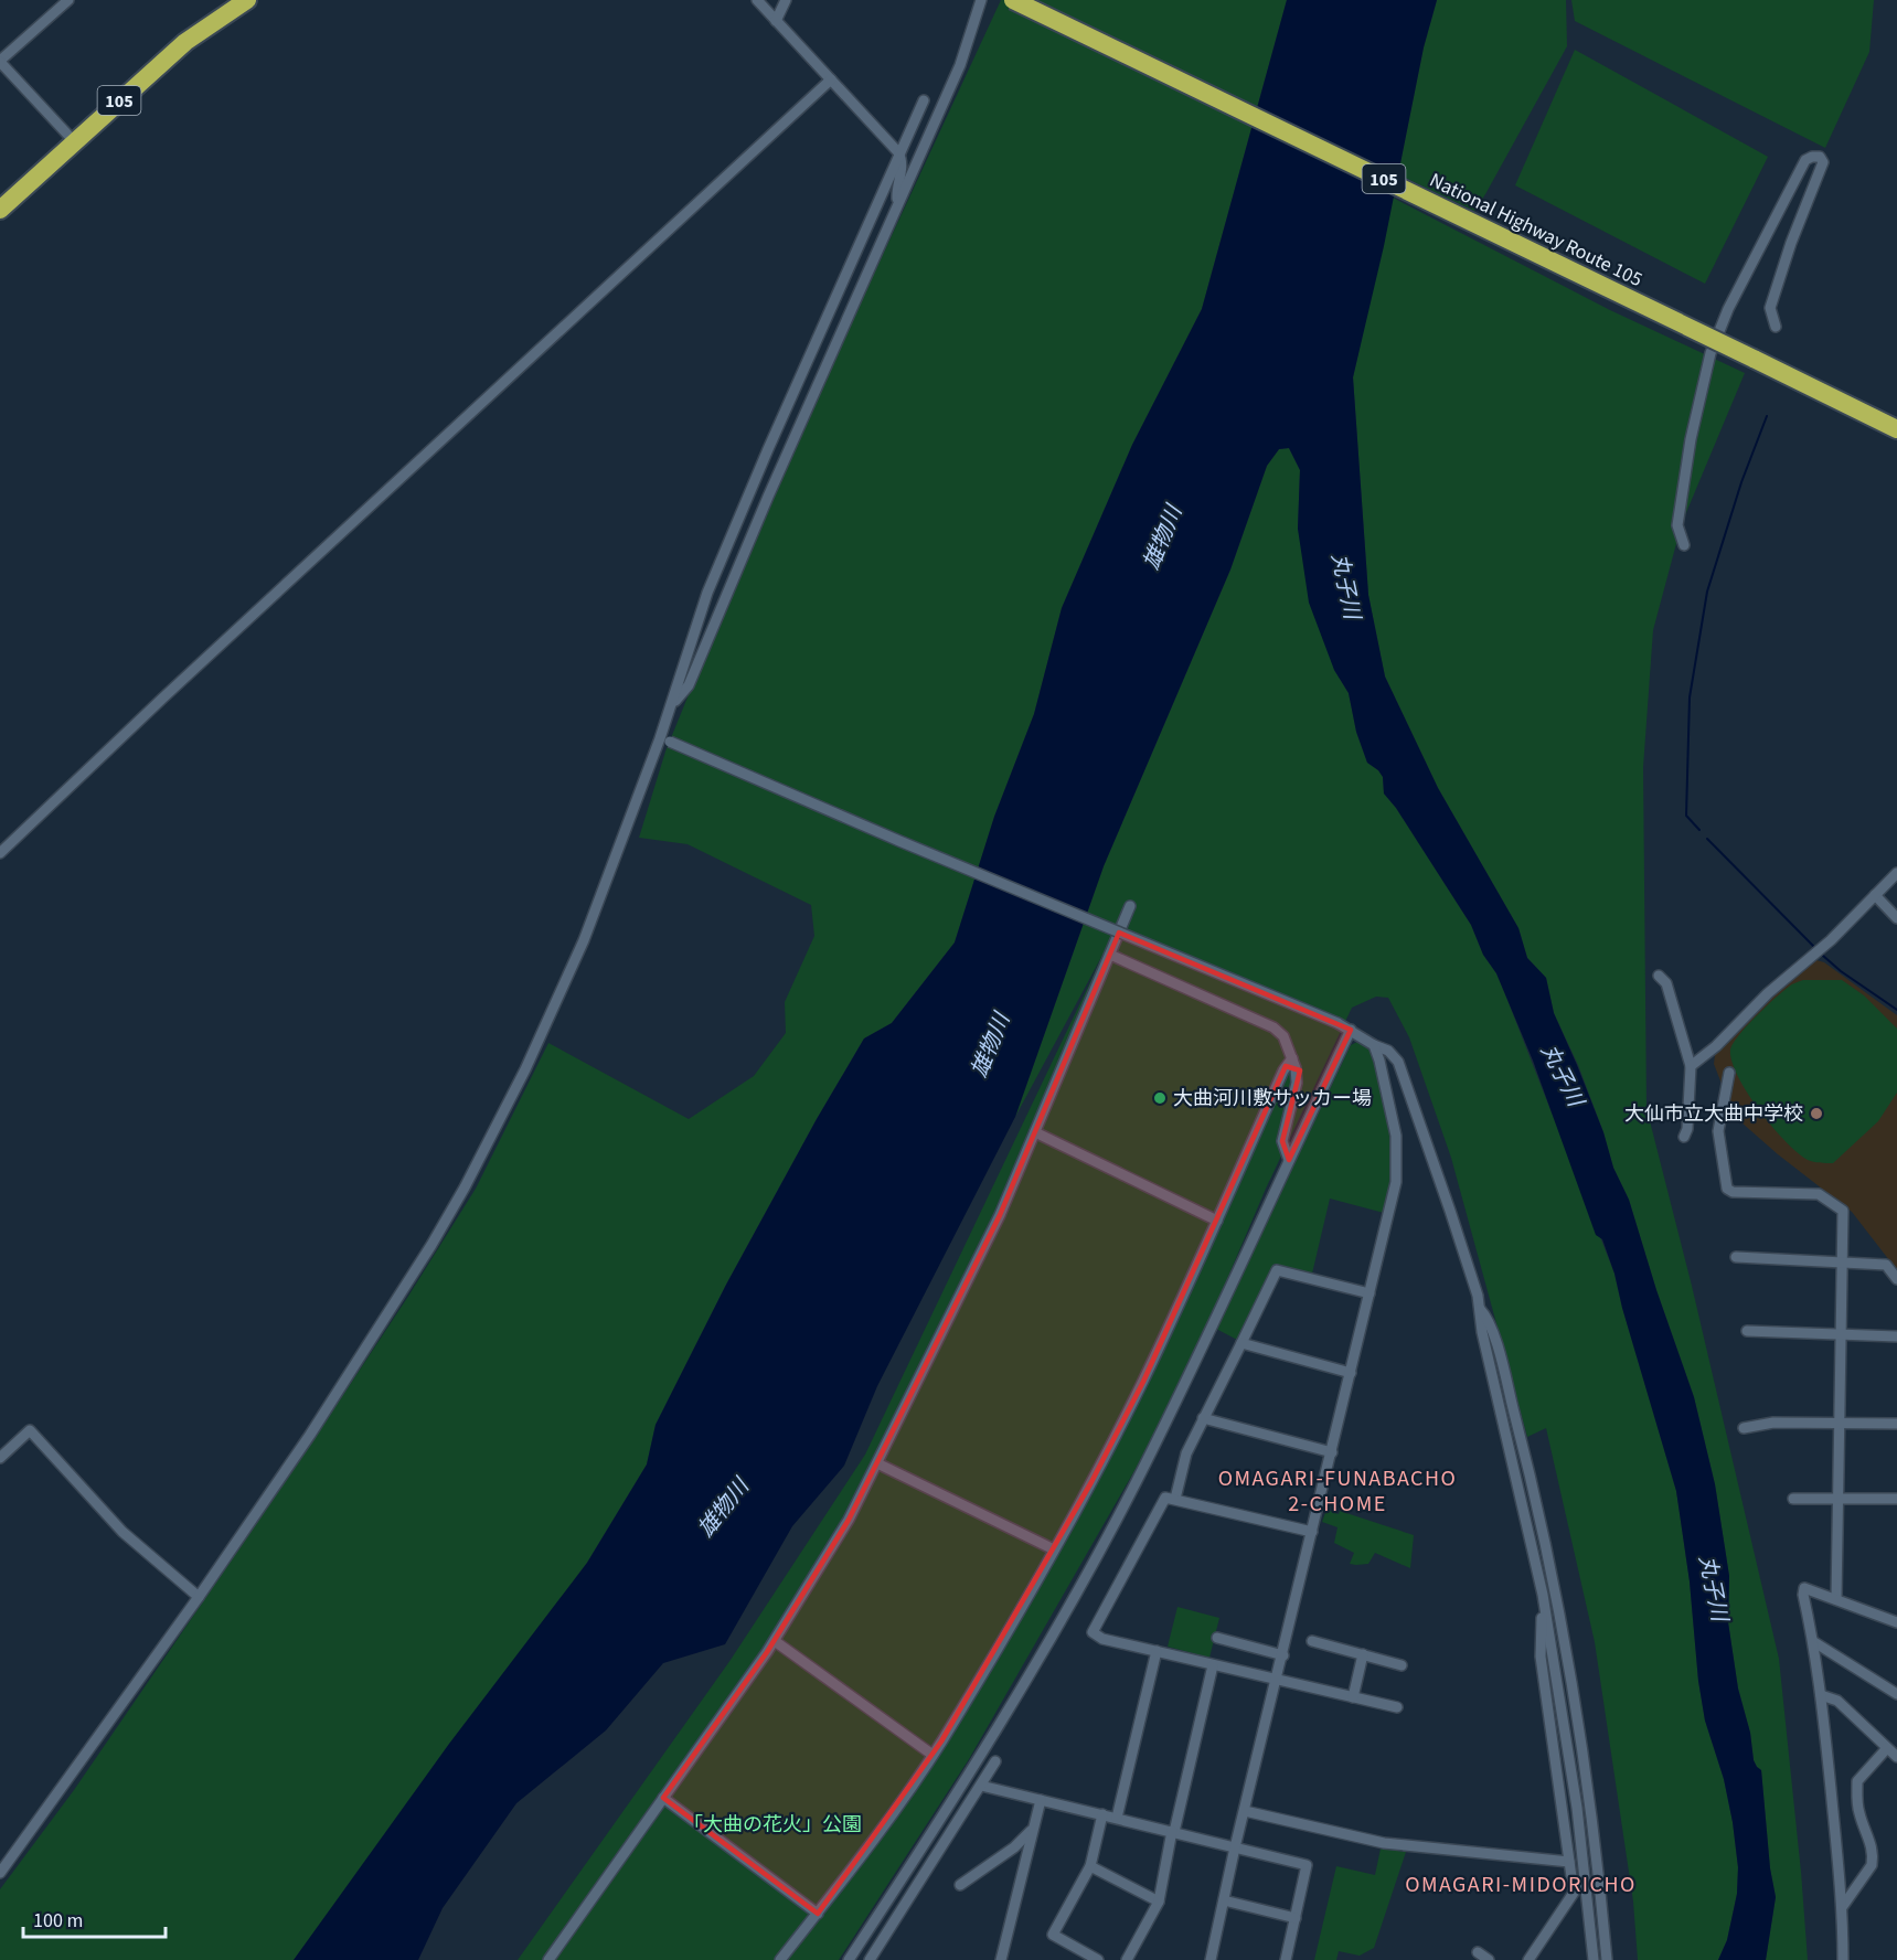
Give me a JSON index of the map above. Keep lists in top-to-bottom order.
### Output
{
  "streets": {
    "highway": ["105", "National Highway Route 105"]
  },
  "districts": ["OMAGARI-FUNABACHO 2-CHOME", "OMAGARI-MIDORICHO"],
  "water": ["雄物川", "丸子川"],
  "parks": ["「大曲の花火」公園"],
  "places": ["大曲河川敷サッカー場", "大仙市立大曲中学校"],
  "scale_bar": "100 m"
}
